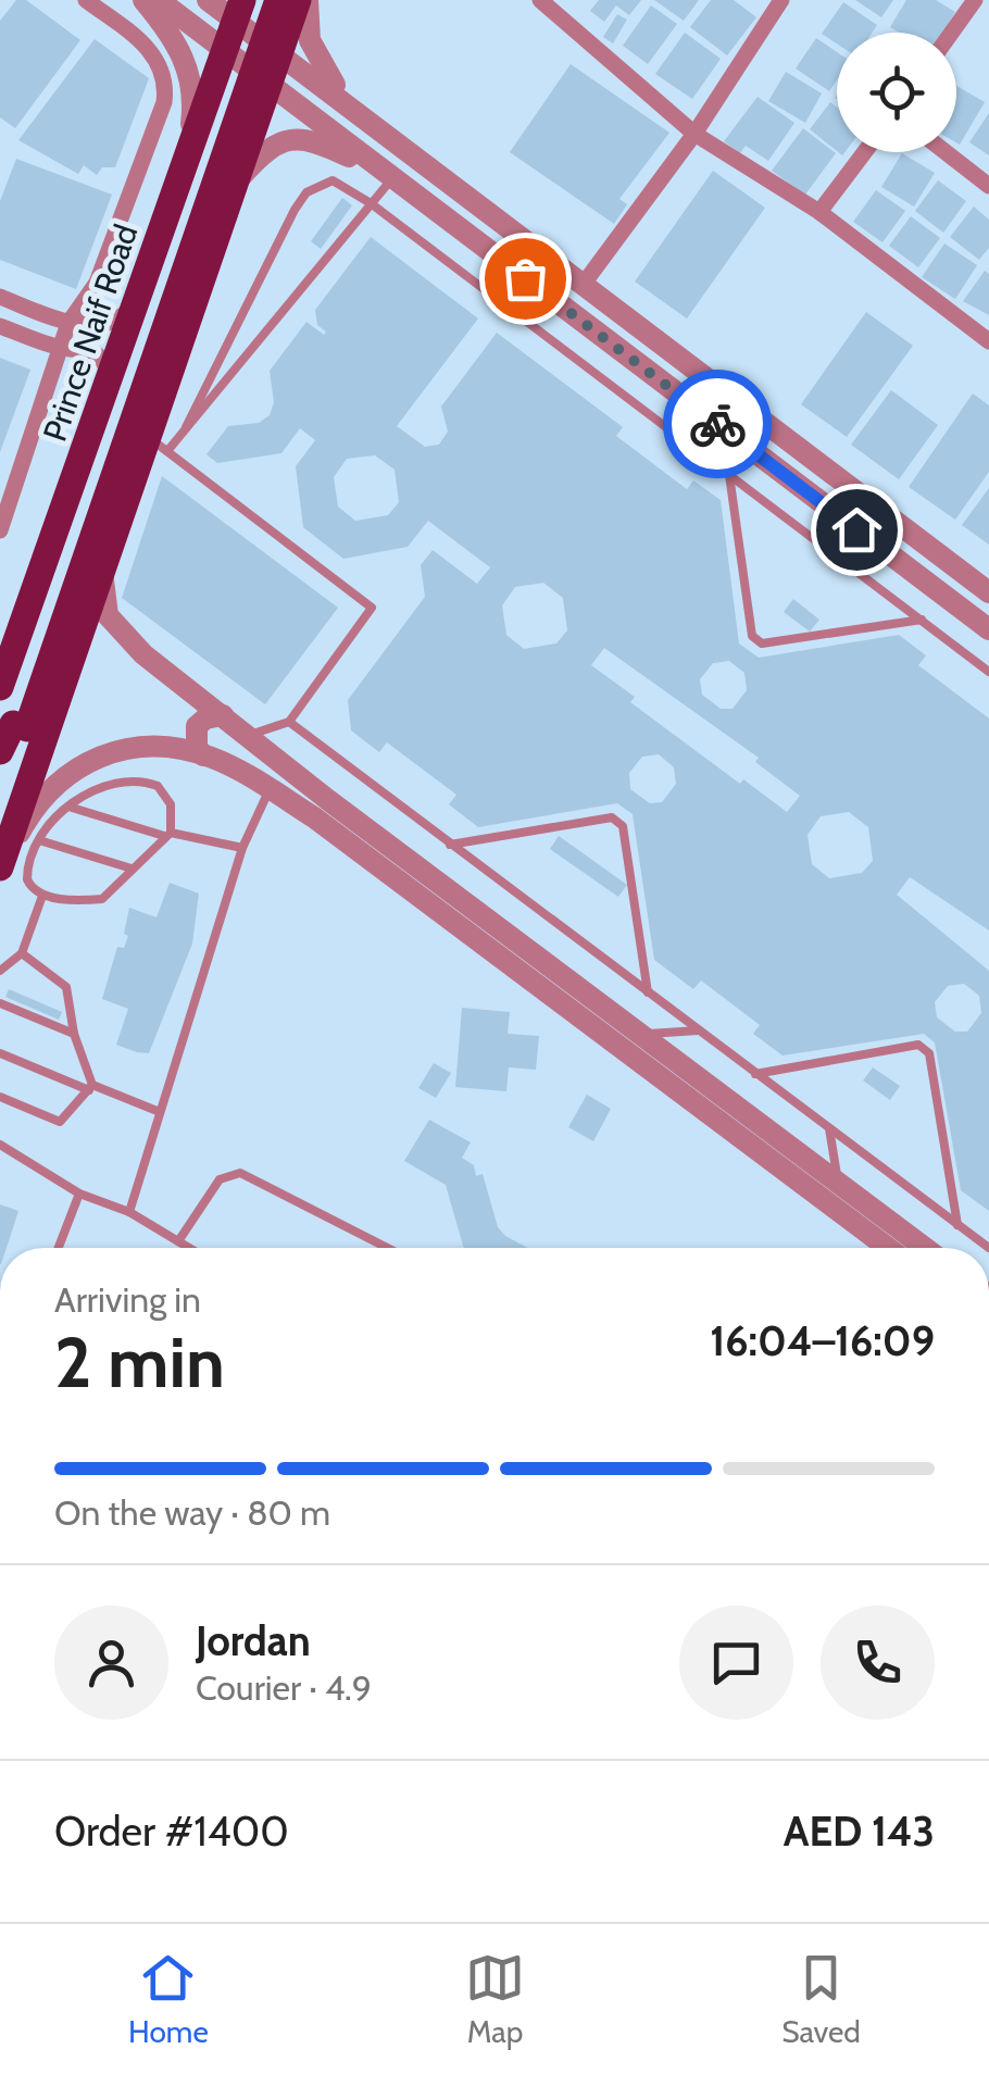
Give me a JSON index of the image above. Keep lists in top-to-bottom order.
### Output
{
  "streets": {
    "main road": ["Prince Naif Road"]
  },
  "page": {
    "heading": ["2 min", "Arriving in", "16:04–16:09"],
    "panel": [
      "Jordan",
      "Courier · 4.9",
      "Order #1400",
      "AED 143"
    ],
    "bar": "On the way · 80 m",
    "tabs": ["Home", "Map", "Saved"]
  }
}
